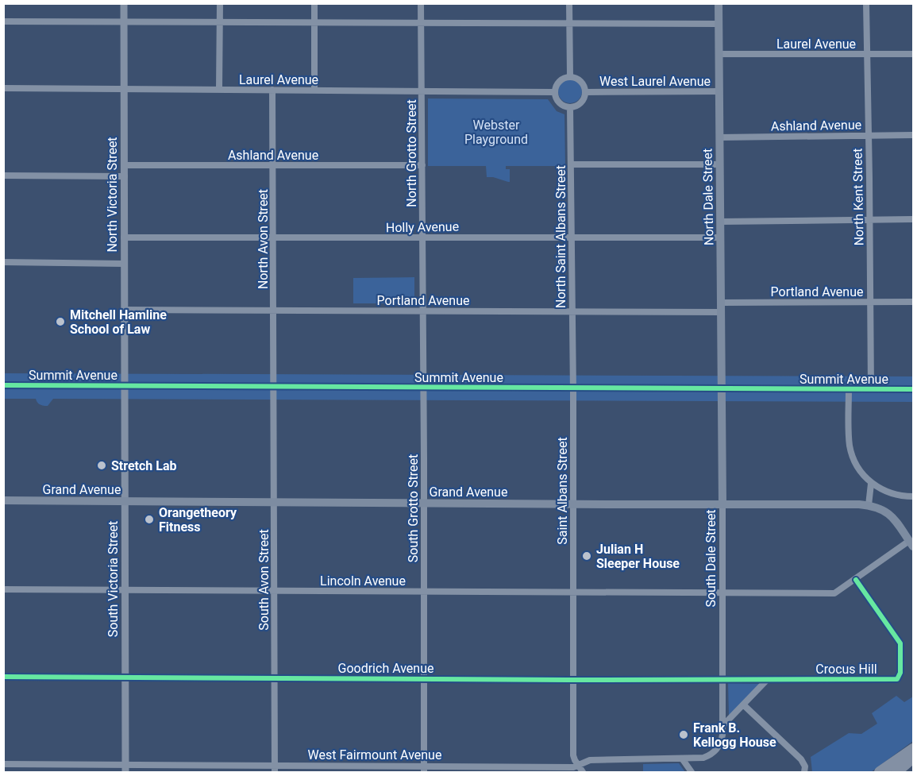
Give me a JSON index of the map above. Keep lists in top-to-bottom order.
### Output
{
  "streets": {
    "main road": ["North Dale Street", "Grand Avenue", "South Dale Street"],
    "street": [
      "Laurel Avenue",
      "West Laurel Avenue",
      "Ashland Avenue",
      "North Grotto Street",
      "North Victoria Street",
      "North Kent Street",
      "Holly Avenue",
      "North Saint Albans Street",
      "North Avon Street",
      "Portland Avenue",
      "Summit Avenue",
      "Saint Albans Street",
      "South Grotto Street",
      "South Victoria Street",
      "South Avon Street",
      "Lincoln Avenue",
      "Goodrich Avenue",
      "Crocus Hill",
      "West Fairmount Avenue"
    ]
  },
  "crossings": [
    ["Laurel Avenue", "West Laurel Avenue"],
    ["Laurel Avenue", "North Grotto Street"],
    ["Laurel Avenue", "North Victoria Street"],
    ["Laurel Avenue", "North Dale Street"],
    ["Laurel Avenue", "North Kent Street"],
    ["Laurel Avenue", "North Saint Albans Street"],
    ["Laurel Avenue", "North Avon Street"],
    ["West Laurel Avenue", "North Dale Street"],
    ["West Laurel Avenue", "North Saint Albans Street"],
    ["Ashland Avenue", "North Grotto Street"],
    ["Ashland Avenue", "North Victoria Street"],
    ["Ashland Avenue", "North Dale Street"],
    ["Ashland Avenue", "North Kent Street"],
    ["Ashland Avenue", "North Avon Street"],
    ["North Grotto Street", "Holly Avenue"],
    ["North Grotto Street", "Portland Avenue"],
    ["North Grotto Street", "Summit Avenue"],
    ["North Grotto Street", "South Grotto Street"],
    ["North Victoria Street", "Holly Avenue"],
    ["North Victoria Street", "Portland Avenue"],
    ["North Victoria Street", "Summit Avenue"],
    ["North Victoria Street", "South Victoria Street"],
    ["North Dale Street", "Holly Avenue"],
    ["North Dale Street", "Portland Avenue"],
    ["North Dale Street", "Summit Avenue"],
    ["North Dale Street", "South Dale Street"],
    ["North Kent Street", "Portland Avenue"],
    ["North Kent Street", "Summit Avenue"],
    ["Holly Avenue", "North Saint Albans Street"],
    ["Holly Avenue", "North Avon Street"],
    ["North Saint Albans Street", "Portland Avenue"],
    ["North Saint Albans Street", "Summit Avenue"],
    ["North Saint Albans Street", "Saint Albans Street"],
    ["North Avon Street", "Portland Avenue"],
    ["North Avon Street", "Summit Avenue"],
    ["North Avon Street", "South Avon Street"],
    ["Summit Avenue", "Saint Albans Street"],
    ["Summit Avenue", "South Grotto Street"],
    ["Summit Avenue", "South Dale Street"],
    ["Summit Avenue", "South Victoria Street"],
    ["Summit Avenue", "South Avon Street"],
    ["Grand Avenue", "Saint Albans Street"],
    ["Grand Avenue", "South Grotto Street"],
    ["Grand Avenue", "South Dale Street"],
    ["Grand Avenue", "South Victoria Street"],
    ["Grand Avenue", "South Avon Street"],
    ["Grand Avenue", "Lincoln Avenue"],
    ["Saint Albans Street", "Lincoln Avenue"],
    ["Saint Albans Street", "Goodrich Avenue"],
    ["Saint Albans Street", "West Fairmount Avenue"],
    ["South Grotto Street", "Lincoln Avenue"],
    ["South Grotto Street", "Goodrich Avenue"],
    ["South Grotto Street", "West Fairmount Avenue"],
    ["South Dale Street", "Lincoln Avenue"],
    ["South Dale Street", "Goodrich Avenue"],
    ["South Dale Street", "West Fairmount Avenue"],
    ["South Victoria Street", "Lincoln Avenue"],
    ["South Victoria Street", "Goodrich Avenue"],
    ["South Victoria Street", "West Fairmount Avenue"],
    ["South Avon Street", "Lincoln Avenue"],
    ["South Avon Street", "Goodrich Avenue"],
    ["South Avon Street", "West Fairmount Avenue"],
    ["Lincoln Avenue", "Crocus Hill"],
    ["Goodrich Avenue", "Crocus Hill"]
  ],
  "parks": ["Webster Playground"],
  "places": [
    "Mitchell Hamline School of Law",
    "Stretch Lab",
    "Orangetheory Fitness",
    "Julian H Sleeper House",
    "Frank B. Kellogg House"
  ]
}
